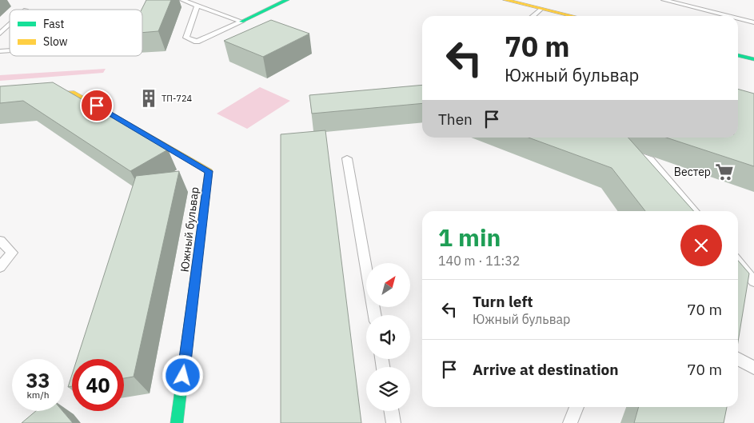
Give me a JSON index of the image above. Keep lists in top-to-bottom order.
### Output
{
  "streets": {
    "street": ["Южный бульвар"]
  },
  "places": {
    "building": ["ТП-724"],
    "supermarket": ["Вестер"]
  },
  "legend": ["Fast", "Slow"],
  "north": "top right",
  "page": {
    "turn": ["70 m", "Южный бульвар"],
    "then": "Then",
    "heading": ["1 min", "140 m · 11:32"],
    "list": [
      {
        "name": "Turn left",
        "note": "Южный бульвар",
        "value": "70 m"
      },
      {
        "name": "Arrive at destination",
        "value": "70 m"
      }
    ],
    "speed": "33 km/h",
    "limit": "40"
  }
}
